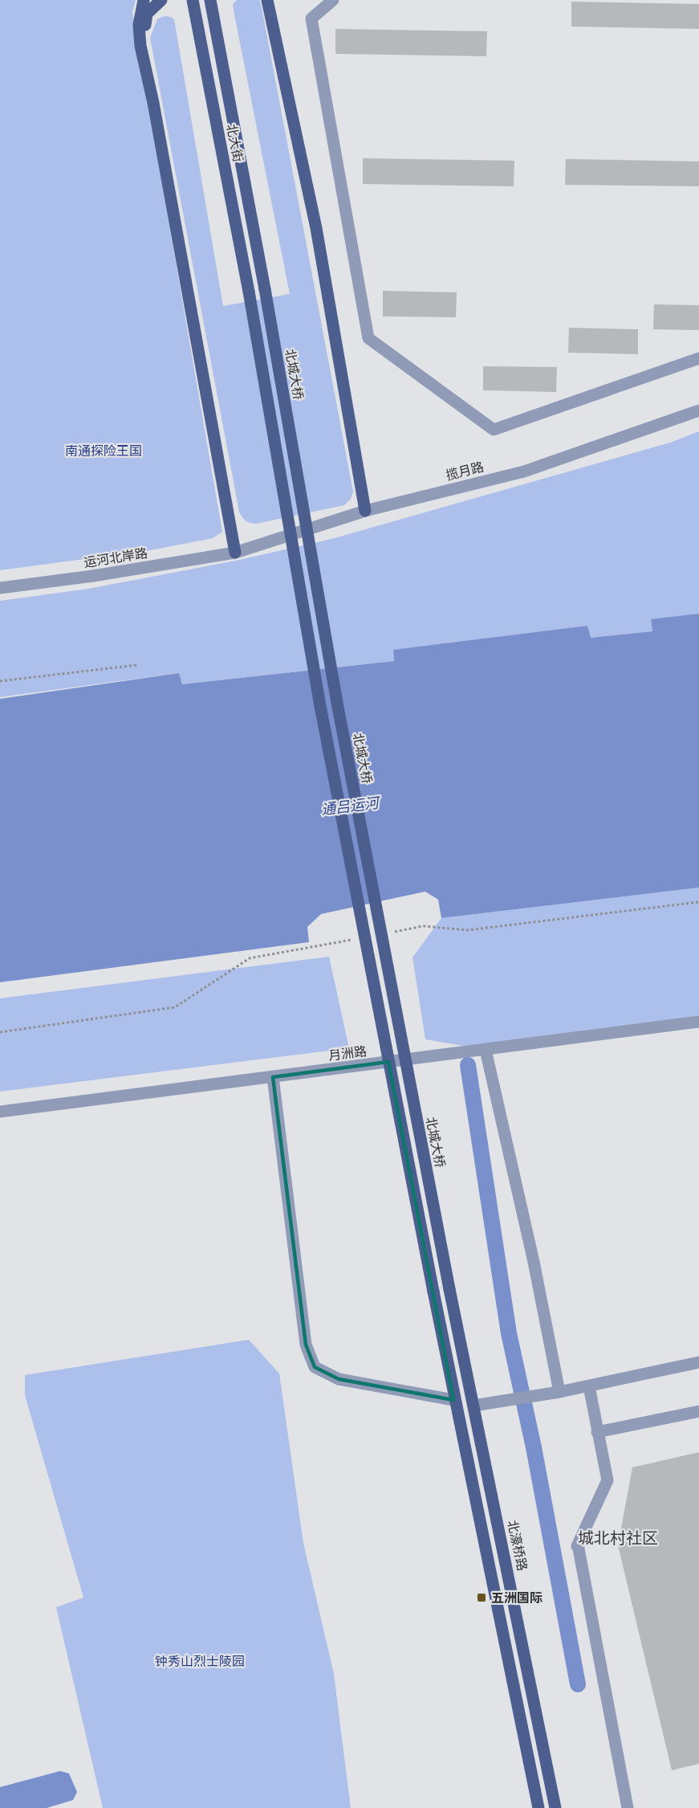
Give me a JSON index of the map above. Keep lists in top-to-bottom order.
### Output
{
  "streets": {
    "main road": ["北大街", "北城大桥", "北濠桥路"],
    "street": ["揽月路", "运河北岸路", "月洲路"]
  },
  "crossings": [
    ["北大街", "北城大桥"],
    ["北城大桥", "北濠桥路"],
    ["揽月路", "运河北岸路"]
  ],
  "districts": ["城北村社区"],
  "water": ["通吕运河"],
  "parks": ["南通探险王国", "钟秀山烈士陵园"],
  "places": {
    "transit": ["五洲国际"]
  }
}
